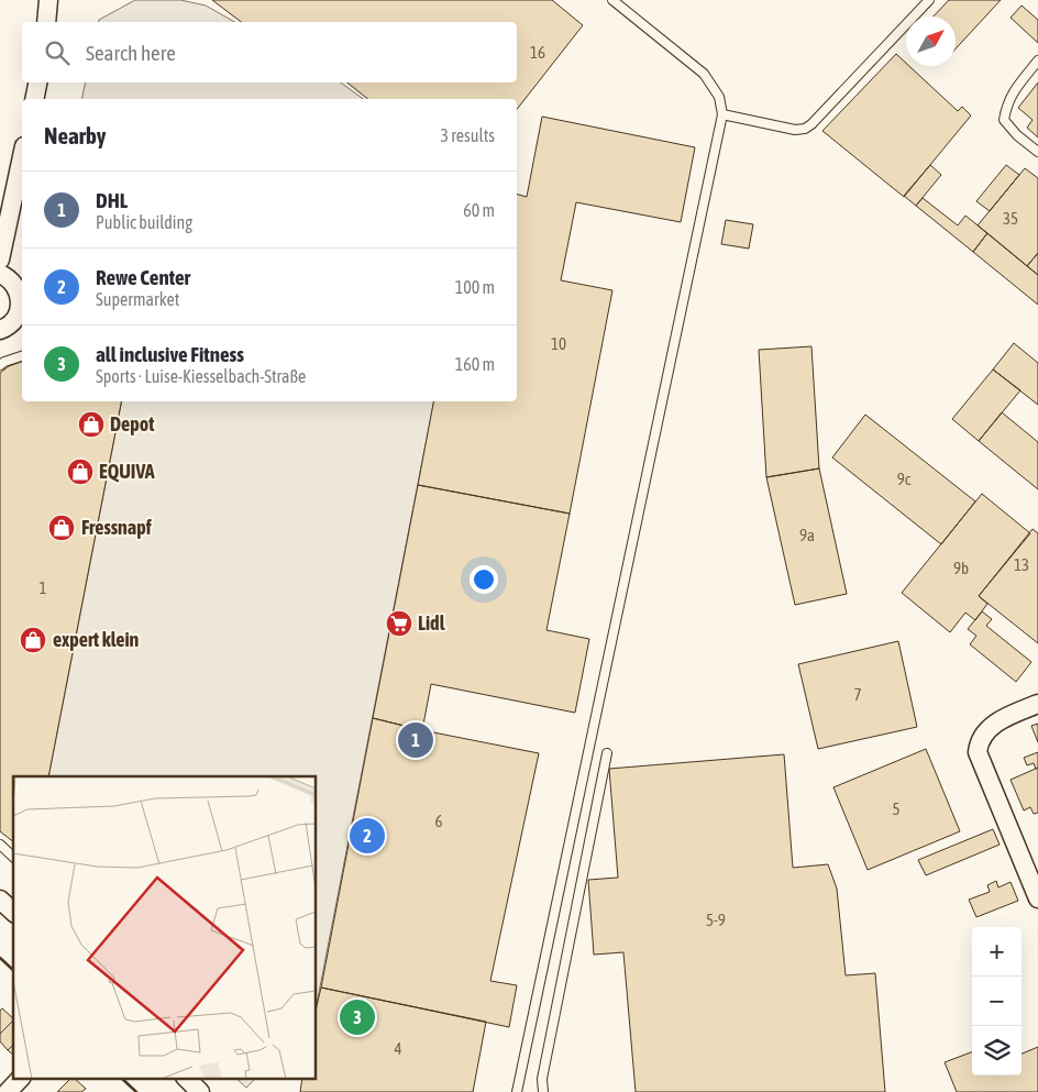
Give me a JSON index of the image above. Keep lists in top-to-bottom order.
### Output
{
  "places": {
    "shop": [
      "Depot",
      "EQUIVA",
      "Fressnapf",
      "expert klein"
    ],
    "supermarket": ["Lidl"]
  },
  "house_numbers": [
    "16",
    "35",
    "10",
    "9c",
    "9a",
    "13",
    "9b",
    "1",
    "7",
    "5",
    "6",
    "5-9",
    "4"
  ],
  "north": "top right",
  "page": {
    "search": "Search here",
    "heading": ["Nearby", "3 results"],
    "list": [
      {
        "mark": "1",
        "name": "DHL",
        "note": "Public building",
        "value": "60 m"
      },
      {
        "mark": "2",
        "name": "Rewe Center",
        "note": "Supermarket",
        "value": "100 m"
      },
      {
        "mark": "3",
        "name": "all inclusive Fitness",
        "note": "Sports · Luise-Kiesselbach-Straße",
        "value": "160 m"
      }
    ],
    "pins": ["1", "2", "3"],
    "map_buttons": ["+", "−"]
  }
}
